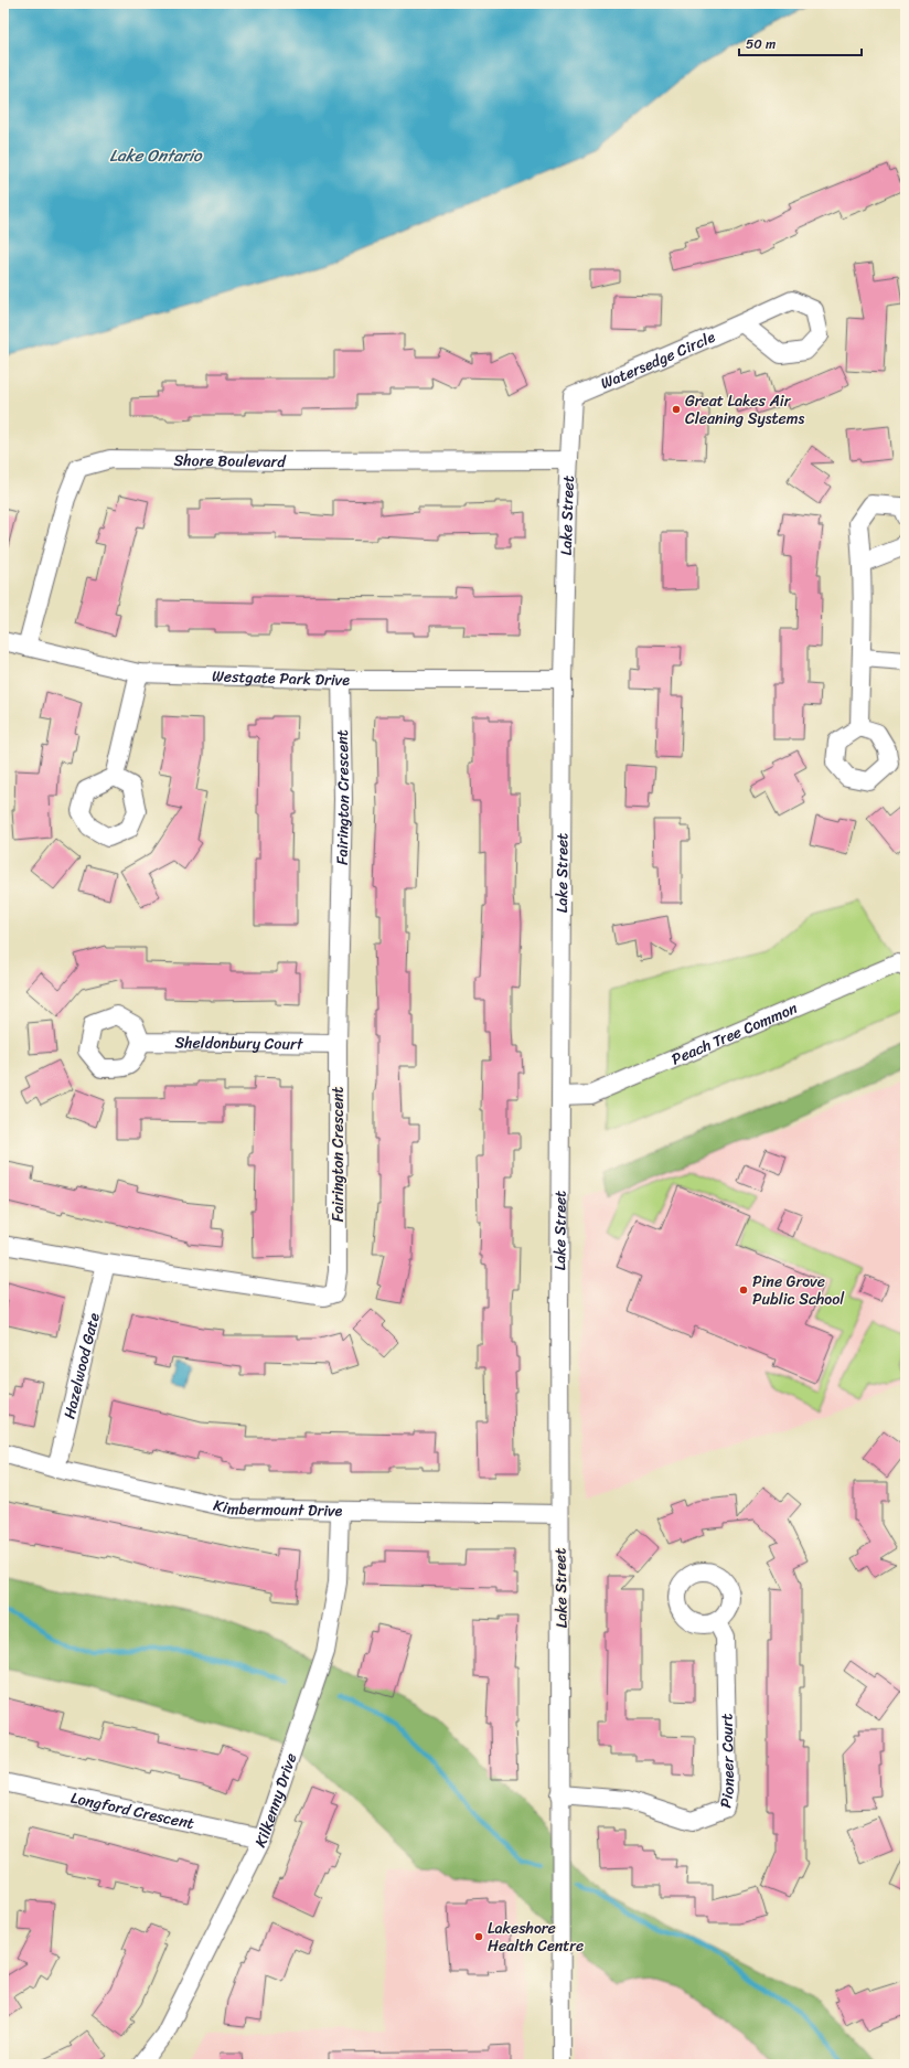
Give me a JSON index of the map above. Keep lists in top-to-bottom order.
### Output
{
  "streets": {
    "street": [
      "Watersedge Circle",
      "Shore Boulevard",
      "Lake Street",
      "Westgate Park Drive",
      "Fairington Crescent",
      "Peach Tree Common",
      "Sheldonbury Court",
      "Hazelwood Gate",
      "Kimbermount Drive",
      "Pioneer Court",
      "Kilkenny Drive",
      "Longford Crescent"
    ]
  },
  "crossings": [
    ["Watersedge Circle", "Lake Street"],
    ["Shore Boulevard", "Lake Street"],
    ["Shore Boulevard", "Westgate Park Drive"],
    ["Lake Street", "Westgate Park Drive"],
    ["Lake Street", "Peach Tree Common"],
    ["Lake Street", "Kimbermount Drive"],
    ["Lake Street", "Pioneer Court"],
    ["Westgate Park Drive", "Fairington Crescent"],
    ["Fairington Crescent", "Sheldonbury Court"],
    ["Fairington Crescent", "Hazelwood Gate"],
    ["Hazelwood Gate", "Kimbermount Drive"],
    ["Kimbermount Drive", "Kilkenny Drive"],
    ["Kilkenny Drive", "Longford Crescent"]
  ],
  "water": ["Lake Ontario"],
  "places": ["Great Lakes Air Cleaning Systems", "Pine Grove Public School", "Lakeshore Health Centre"],
  "scale_bar": "50 m"
}
